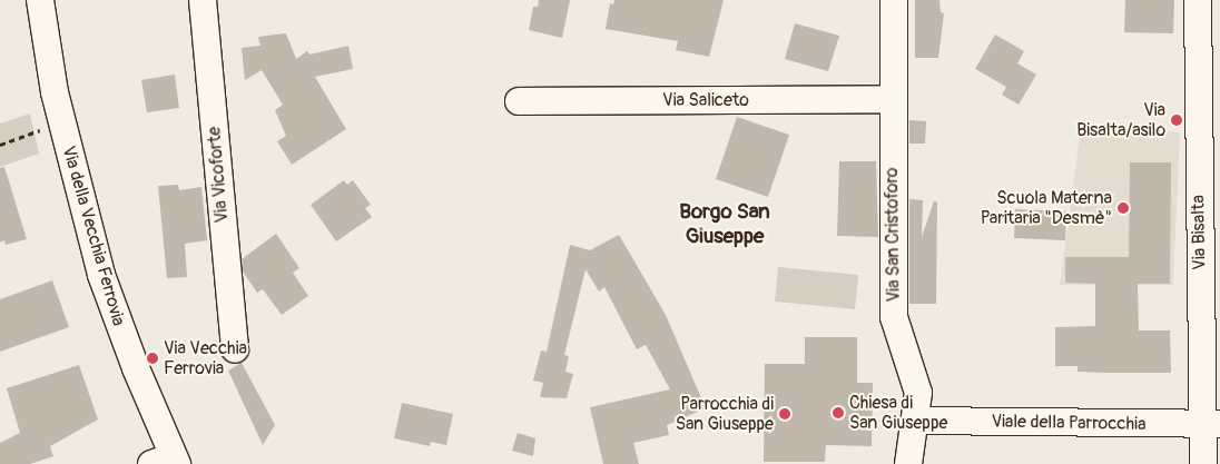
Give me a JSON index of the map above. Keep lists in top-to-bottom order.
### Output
{
  "streets": {
    "street": [
      "Via Saliceto",
      "Via Vicoforte",
      "Via Bisalta",
      "Via San Cristoforo",
      "Via della Vecchia Ferrovia",
      "Viale della Parrocchia"
    ]
  },
  "crossings": [
    ["Via Saliceto", "Via San Cristoforo"],
    ["Via Bisalta", "Viale della Parrocchia"],
    ["Via San Cristoforo", "Viale della Parrocchia"]
  ],
  "districts": ["Borgo San Giuseppe"],
  "places": [
    "Via Bisalta/asilo",
    "Scuola Materna Paritaria \"Desmè\"",
    "Via Vecchia Ferrovia",
    "Chiesa di San Giuseppe",
    "Parrocchia di San Giuseppe"
  ]
}
